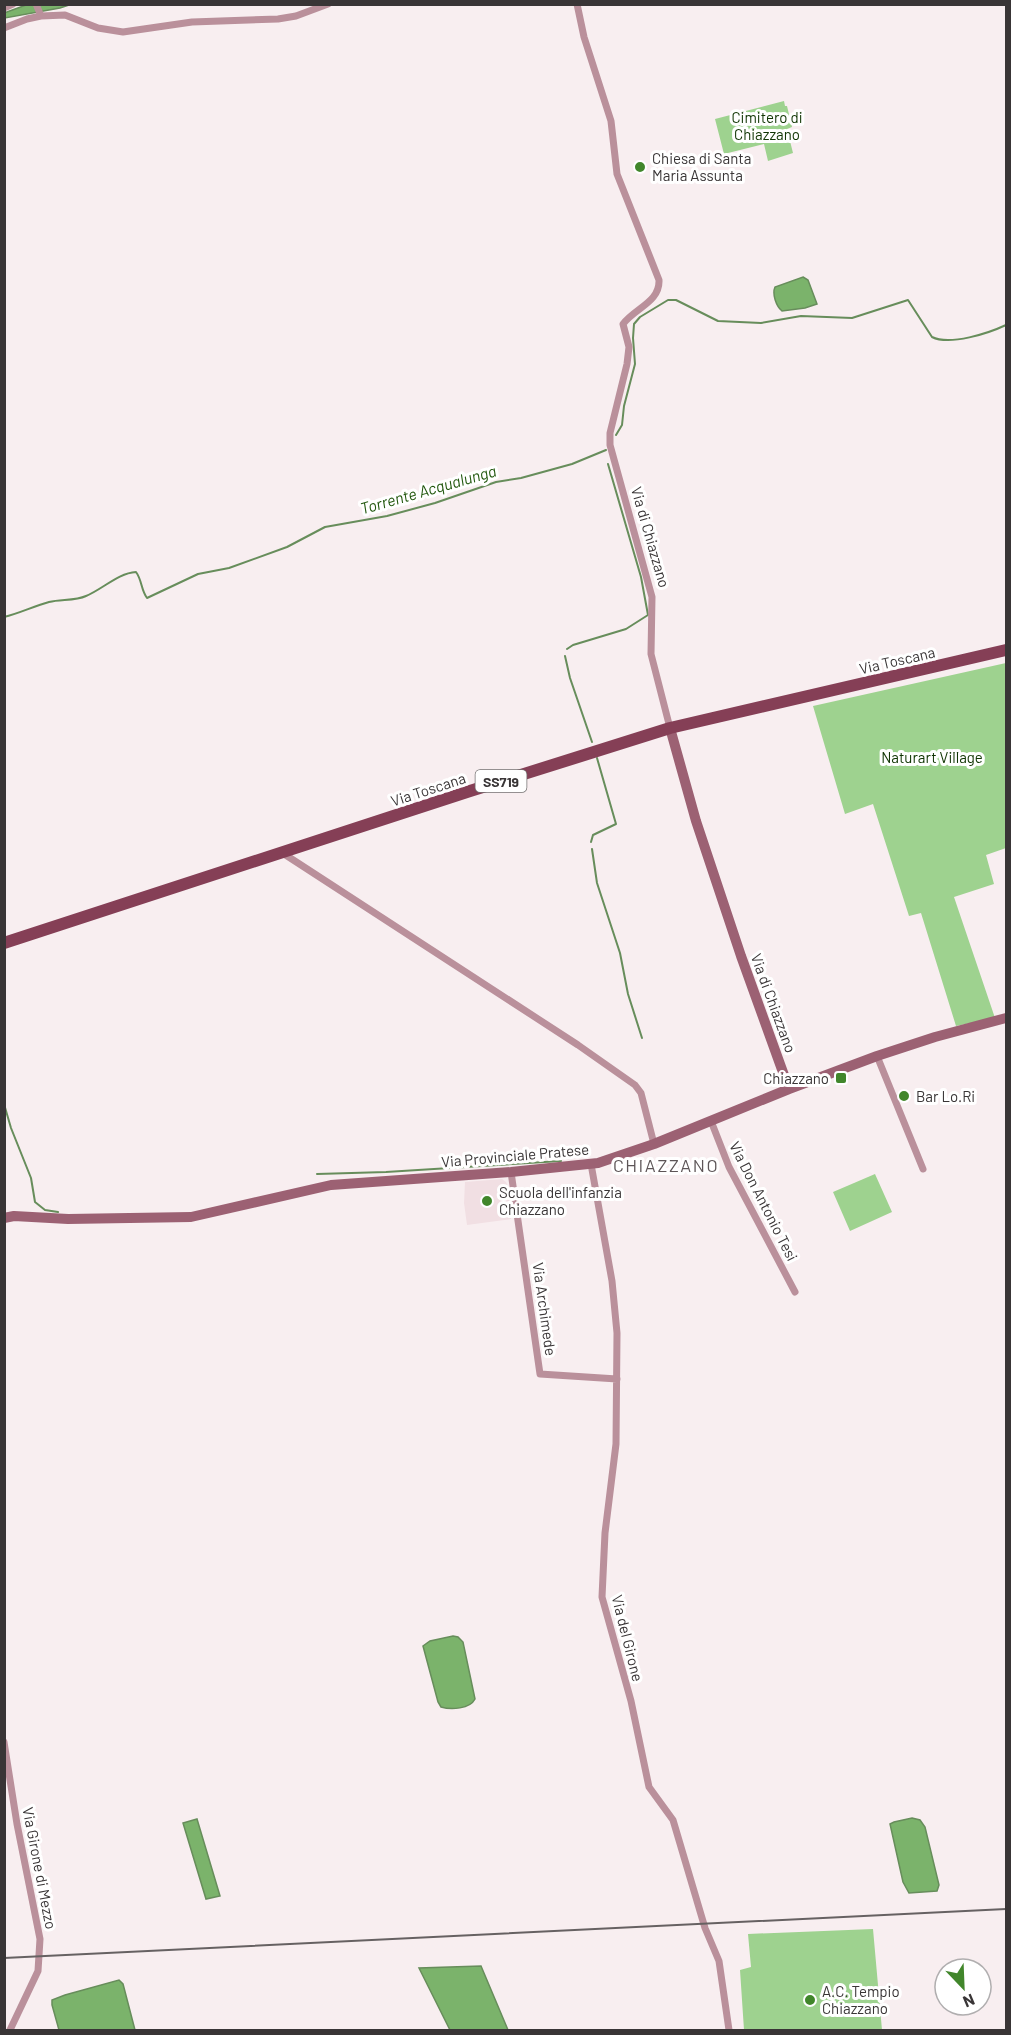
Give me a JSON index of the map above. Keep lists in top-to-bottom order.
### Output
{
  "streets": {
    "main road": ["Via Toscana", "SS719"],
    "street": [
      "Via di Chiazzano",
      "Via Provinciale Pratese",
      "Via Don Antonio Tesi",
      "Via Archimede",
      "Via del Girone",
      "Via Girone di Mezzo"
    ]
  },
  "crossings": [
    ["Via di Chiazzano", "Via Toscana"],
    ["Via di Chiazzano", "Via Provinciale Pratese"],
    ["Via Provinciale Pratese", "Via Don Antonio Tesi"],
    ["Via Provinciale Pratese", "Via Archimede"],
    ["Via Provinciale Pratese", "Via del Girone"],
    ["Via Archimede", "Via del Girone"]
  ],
  "districts": ["CHIAZZANO"],
  "water": ["Torrente Acqualunga"],
  "parks": ["Cimitero di Chiazzano", "Naturart Village"],
  "places": {
    "other": [
      "Chiesa di Santa Maria Assunta",
      "Bar Lo.Ri",
      "Scuola dell'infanzia Chiazzano",
      "A.C. Tempio Chiazzano"
    ],
    "transit": ["Chiazzano"]
  },
  "north": "bottom right"
}
